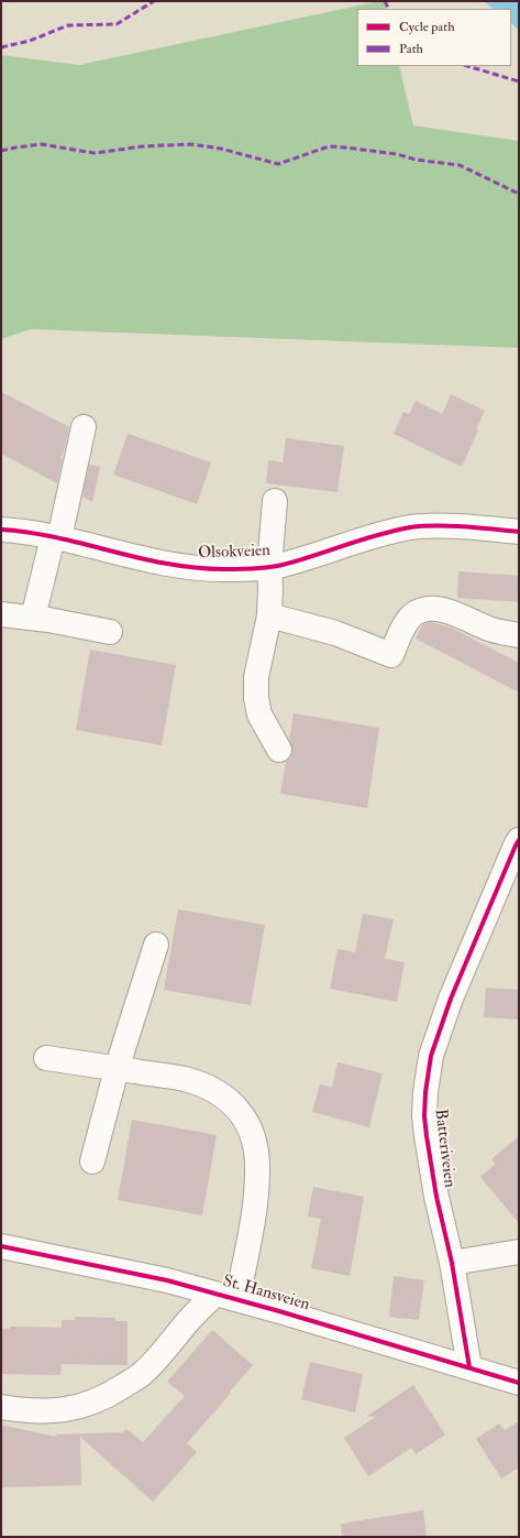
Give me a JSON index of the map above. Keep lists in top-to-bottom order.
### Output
{
  "streets": {
    "street": ["Olsokveien", "Batteriveien", "St. Hansveien"]
  },
  "crossings": [
    ["Batteriveien", "St. Hansveien"]
  ],
  "legend": ["Cycle path", "Path"]
}
